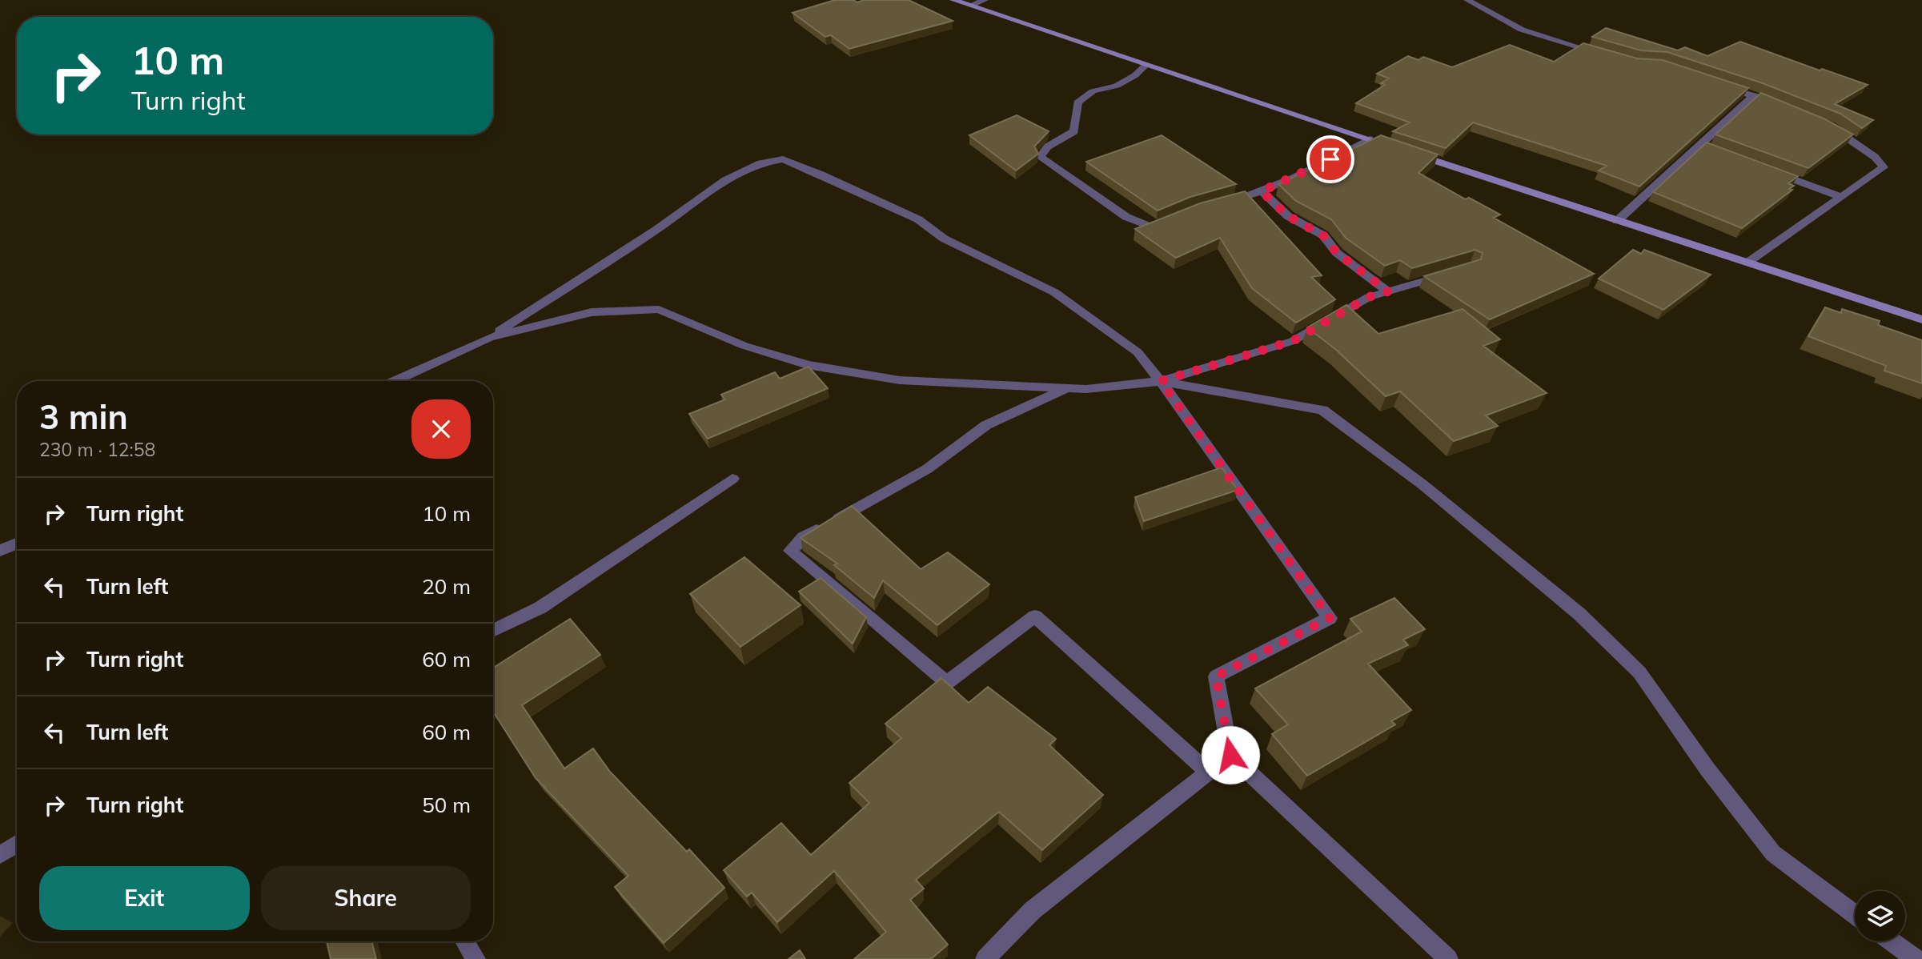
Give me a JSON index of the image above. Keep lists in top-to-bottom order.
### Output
{
  "page": {
    "turn": ["10 m", "Turn right"],
    "heading": ["3 min", "230 m · 12:58"],
    "list": [
      {
        "name": "Turn right",
        "value": "10 m"
      },
      {
        "name": "Turn left",
        "value": "20 m"
      },
      {
        "name": "Turn right",
        "value": "60 m"
      },
      {
        "name": "Turn left",
        "value": "60 m"
      },
      {
        "name": "Turn right",
        "value": "50 m"
      }
    ],
    "buttons": ["Exit", "Share"]
  }
}
